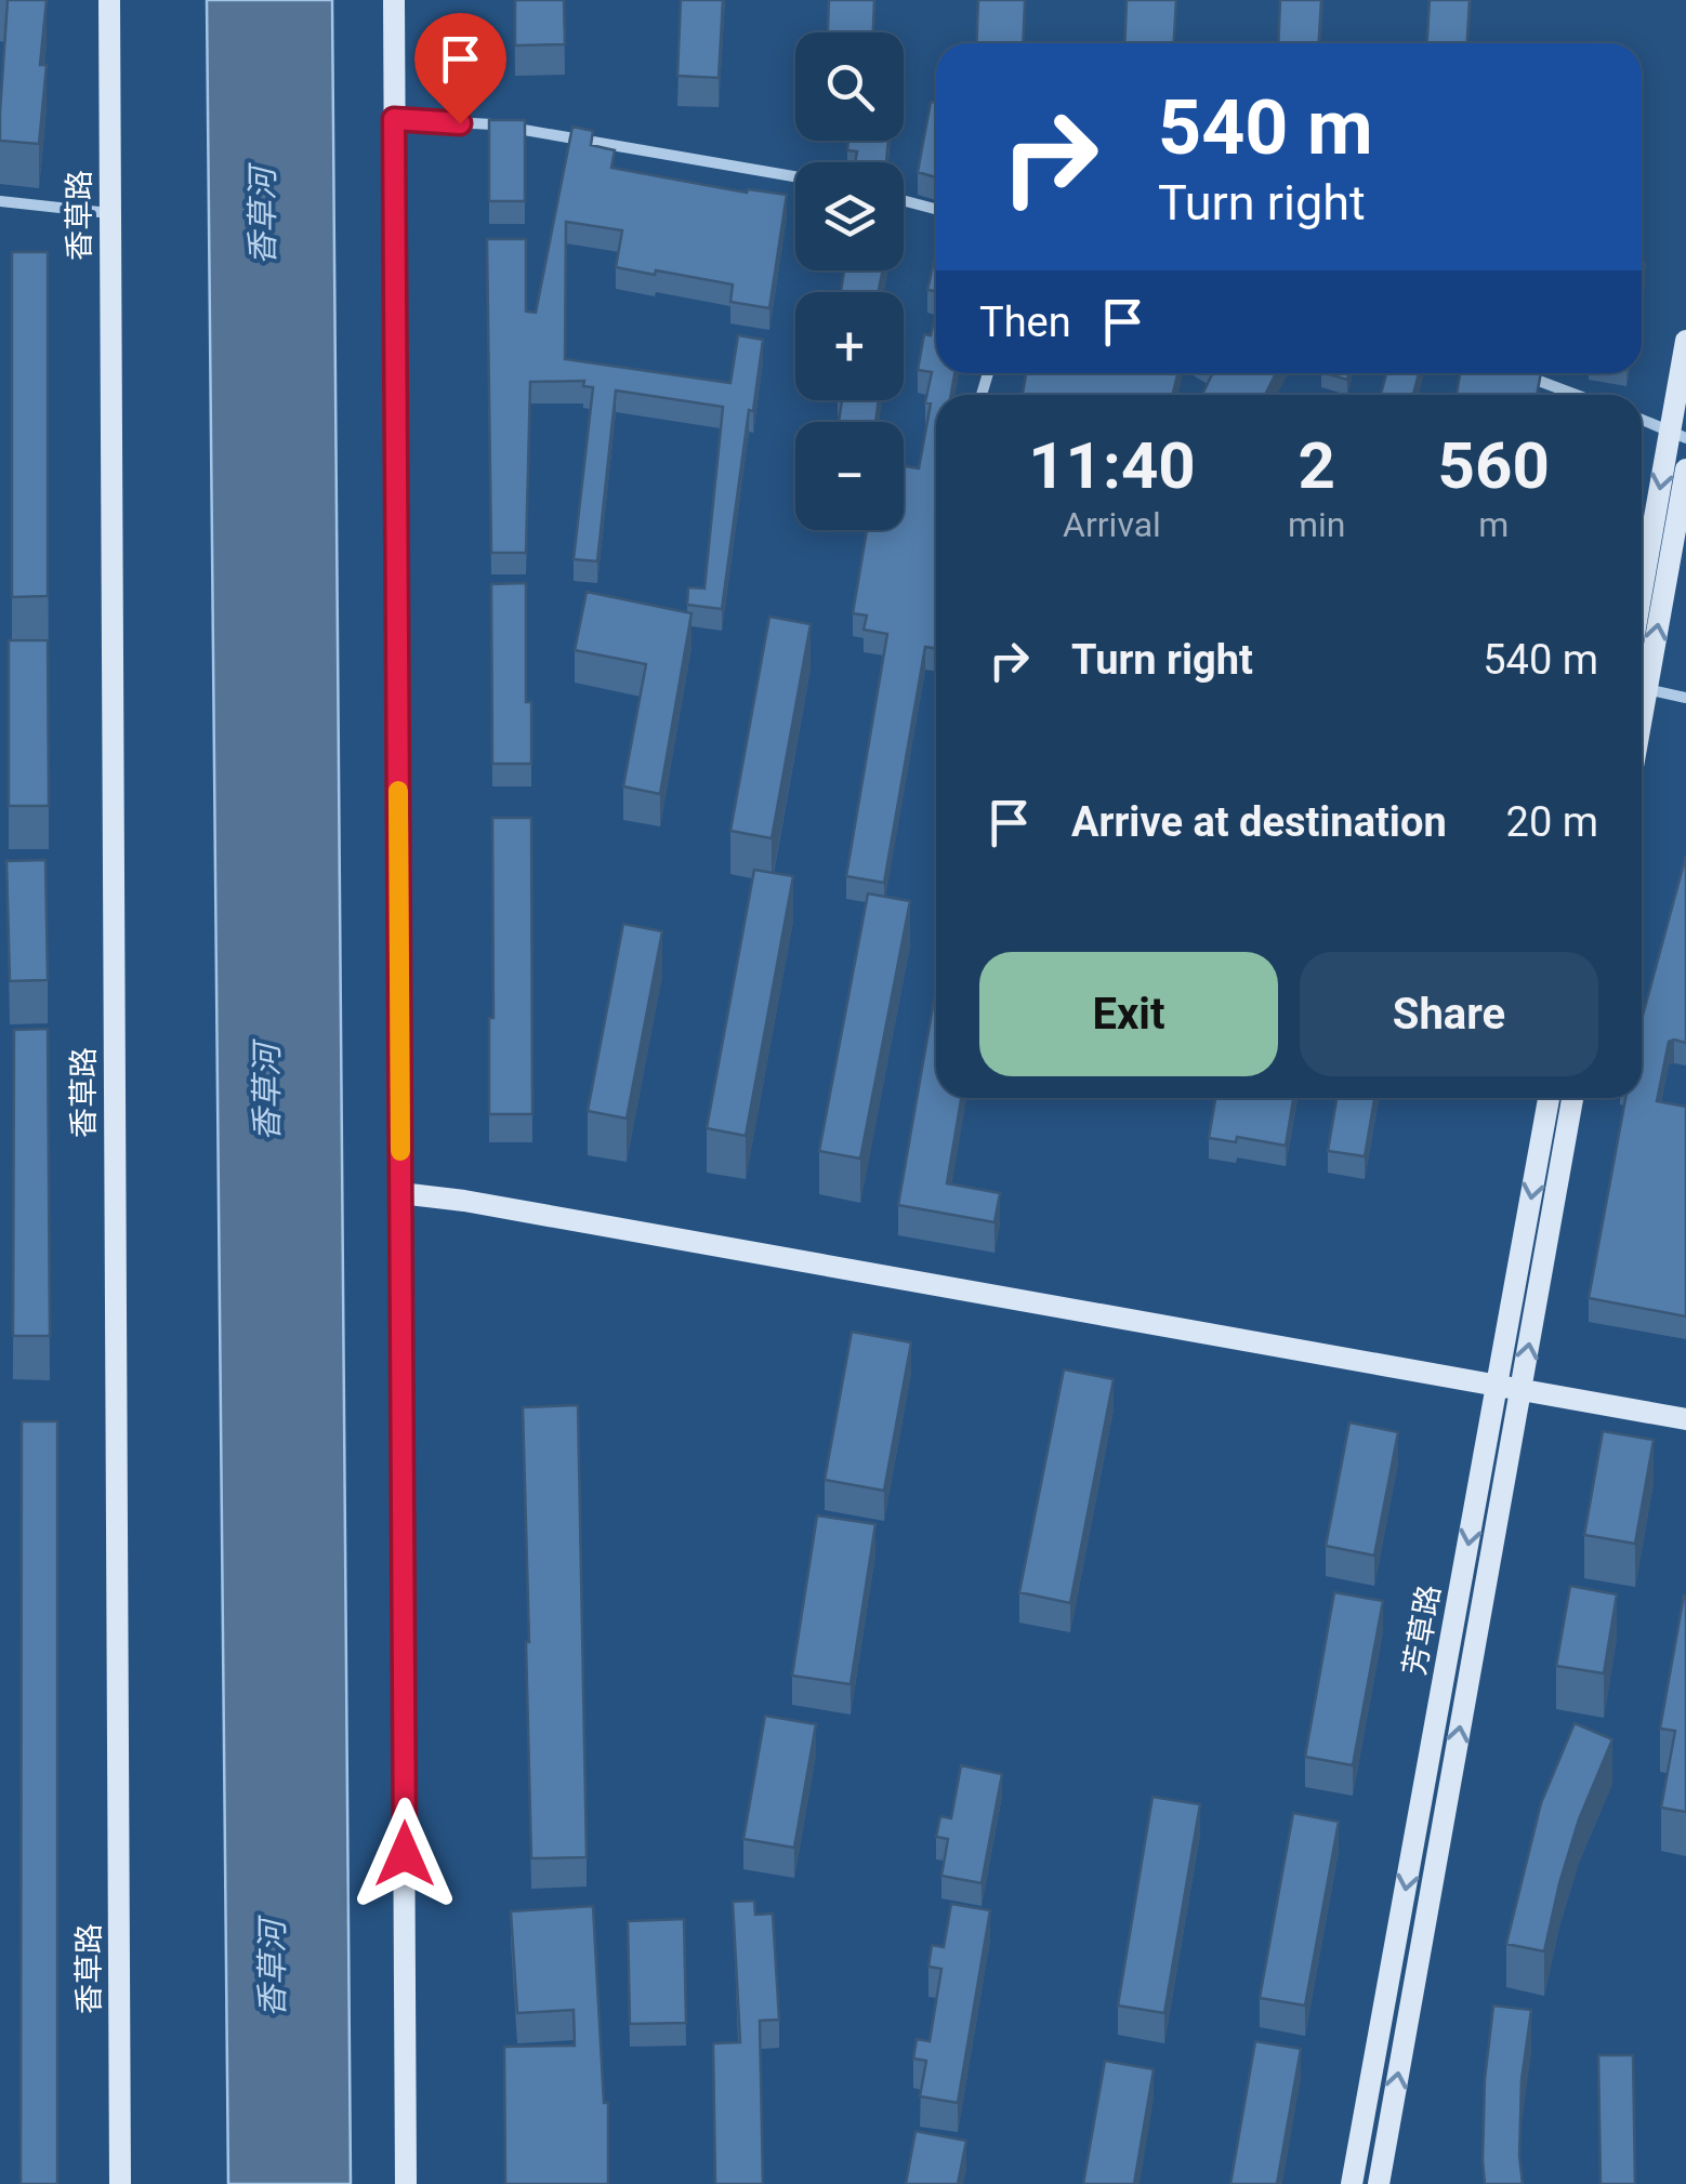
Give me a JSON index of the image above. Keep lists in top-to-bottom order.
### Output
{
  "streets": {
    "street": ["香草路", "芳草路"]
  },
  "water": ["香草河"],
  "page": {
    "map_buttons": ["+", "−"],
    "turn": ["540 m", "Turn right"],
    "then": "Then",
    "eta": [
      "11:40",
      "Arrival",
      "2",
      "min",
      "560",
      "m"
    ],
    "list": [
      {
        "name": "Turn right",
        "value": "540 m"
      },
      {
        "name": "Arrive at destination",
        "value": "20 m"
      }
    ],
    "buttons": ["Exit", "Share"]
  }
}
